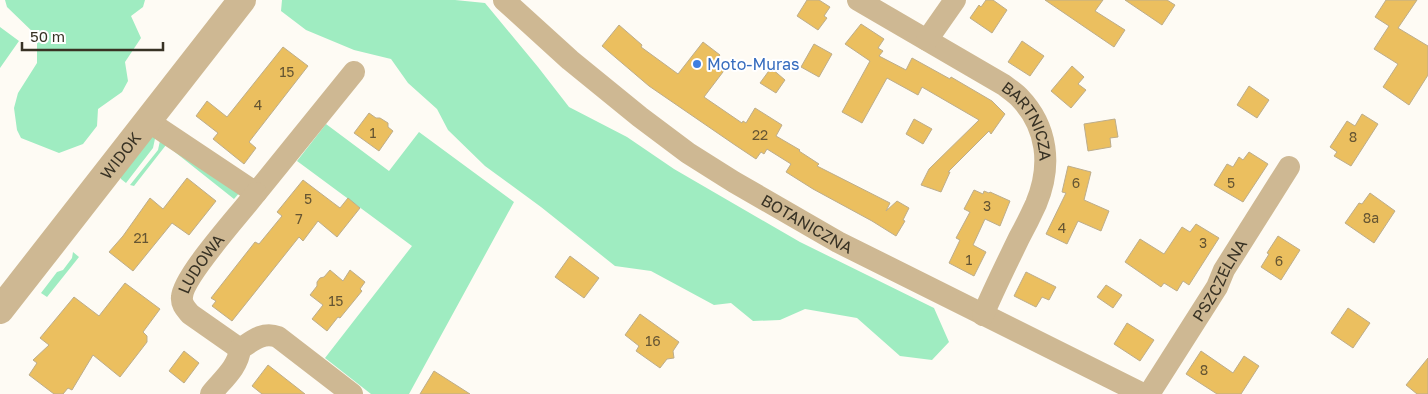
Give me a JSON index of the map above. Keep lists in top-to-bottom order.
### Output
{
  "streets": {
    "street": [
      "BARTNICZA",
      "WIDOK",
      "BOTANICZNA",
      "LUDOWA",
      "PSZCZELNA"
    ]
  },
  "crossings": [
    ["BARTNICZA", "BOTANICZNA"]
  ],
  "places": ["Moto-Muras"],
  "house_numbers": [
    "15",
    "4",
    "1",
    "22",
    "8",
    "6",
    "5",
    "5",
    "3",
    "8a",
    "7",
    "4",
    "21",
    "3",
    "1",
    "6",
    "15",
    "16",
    "8"
  ],
  "scale_bar": "50 m"
}
